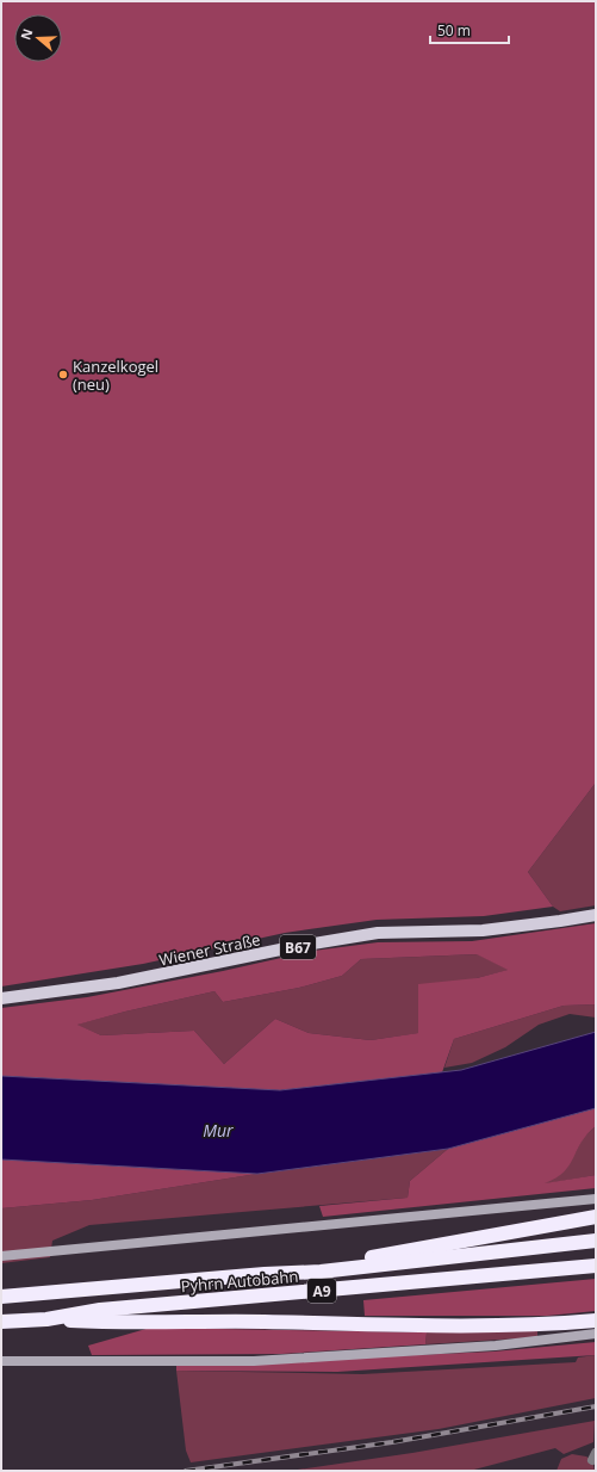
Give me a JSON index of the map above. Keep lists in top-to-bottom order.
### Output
{
  "streets": {
    "highway": ["Pyhrn Autobahn", "A9"],
    "main road": ["B67", "Wiener Straße"]
  },
  "water": ["Mur"],
  "places": ["Kanzelkogel (neu)"],
  "scale_bar": "50 m",
  "north": "left"
}
